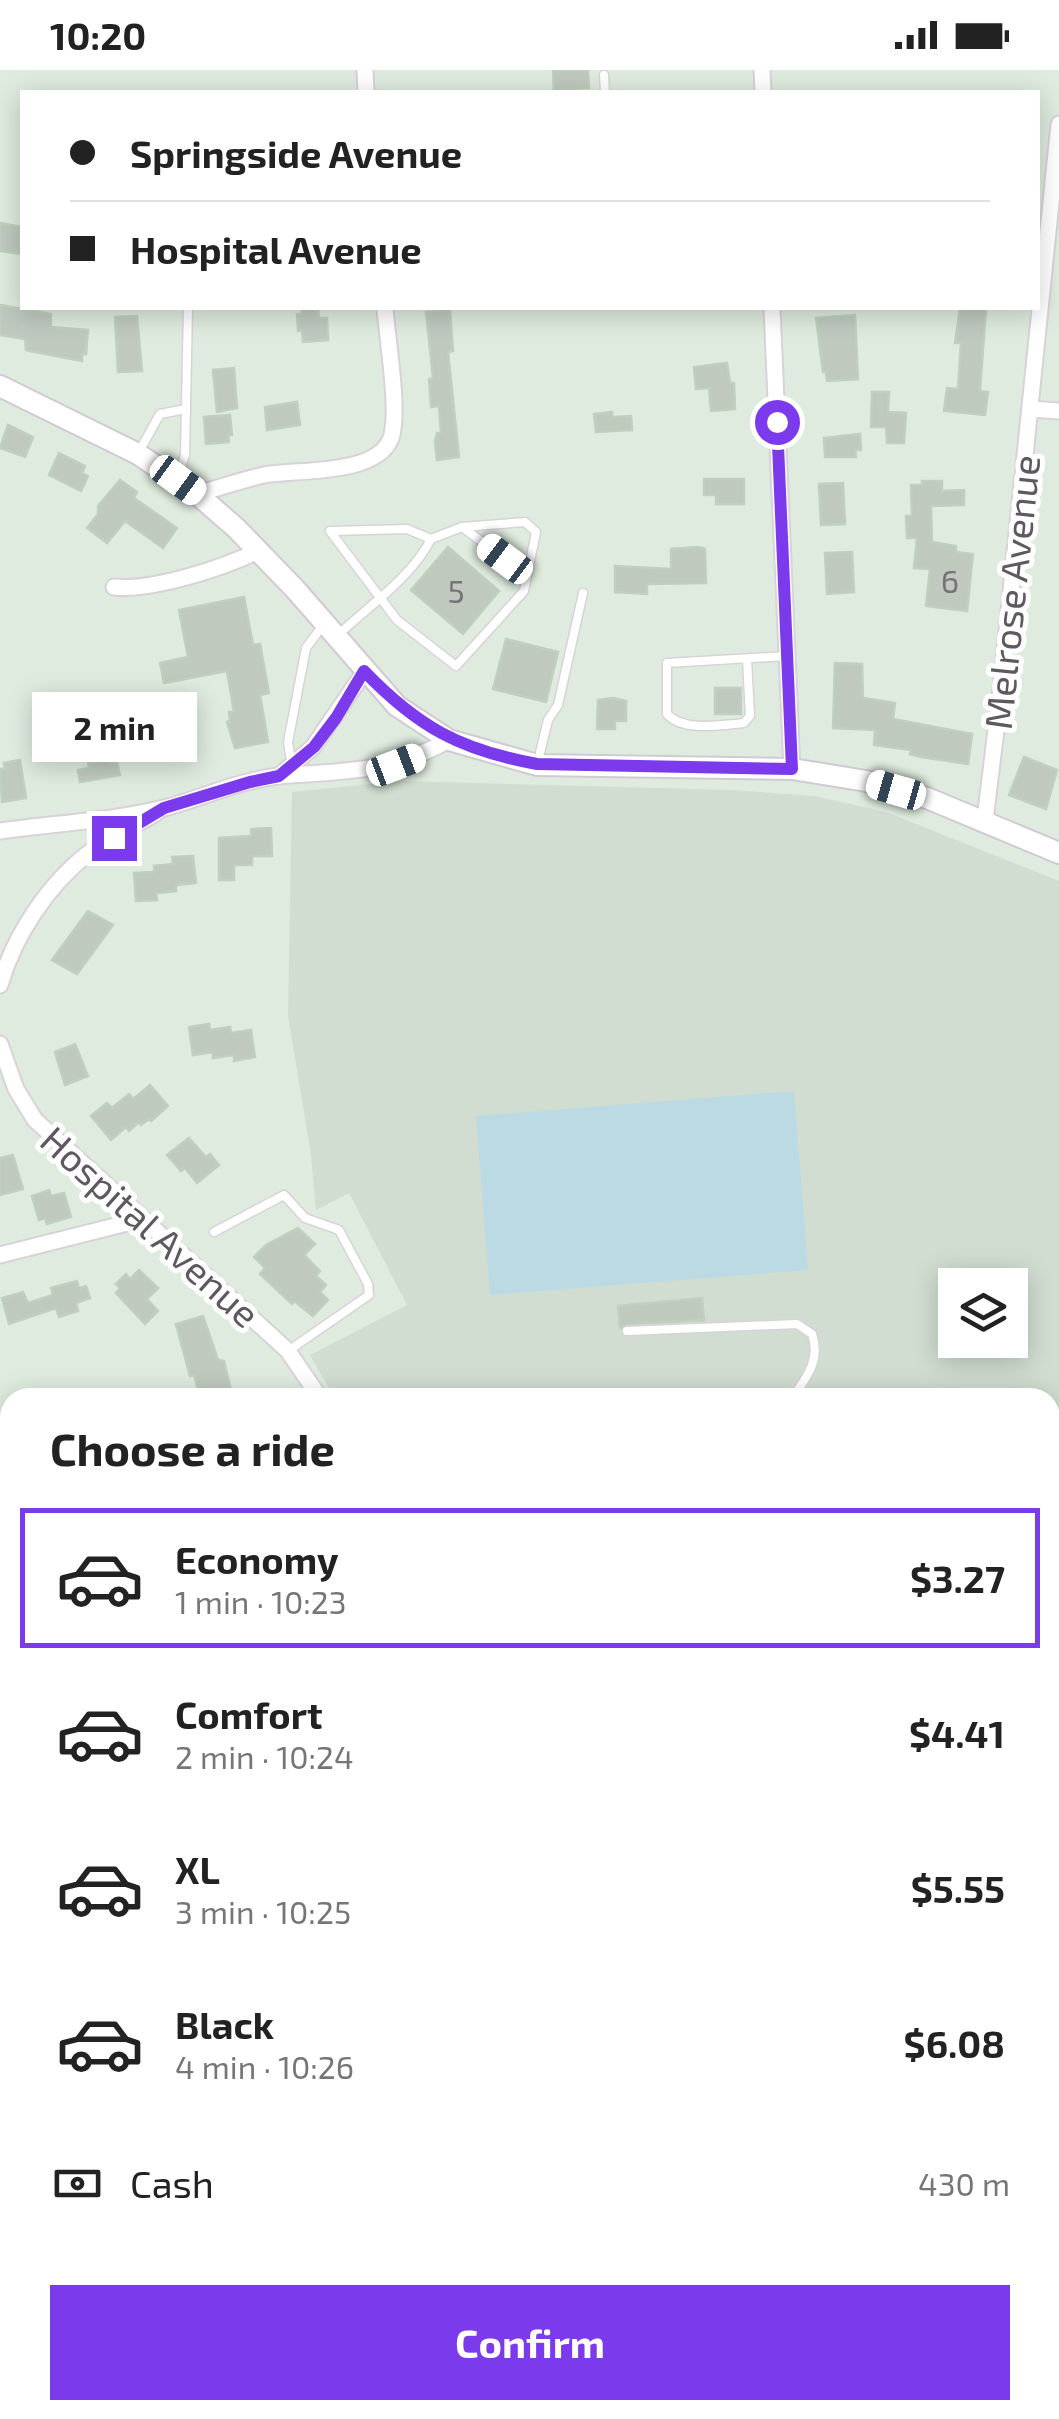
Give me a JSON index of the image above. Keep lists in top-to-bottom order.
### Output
{
  "streets": {
    "street": ["Melrose Avenue", "Hospital Avenue"]
  },
  "house_numbers": ["6", "5"],
  "page": {
    "status": "10:20",
    "banner": ["Springside Avenue", "Hospital Avenue"],
    "bubble": "2 min",
    "heading": "Choose a ride",
    "list": [
      {
        "name": "Economy",
        "note": "1 min · 10:23",
        "value": "$3.27"
      },
      {
        "name": "Comfort",
        "note": "2 min · 10:24",
        "value": "$4.41"
      },
      {
        "name": "XL",
        "note": "3 min · 10:25",
        "value": "$5.55"
      },
      {
        "name": "Black",
        "note": "4 min · 10:26",
        "value": "$6.08"
      }
    ],
    "pay": ["Cash", "430 m"],
    "buttons": "Confirm"
  }
}
